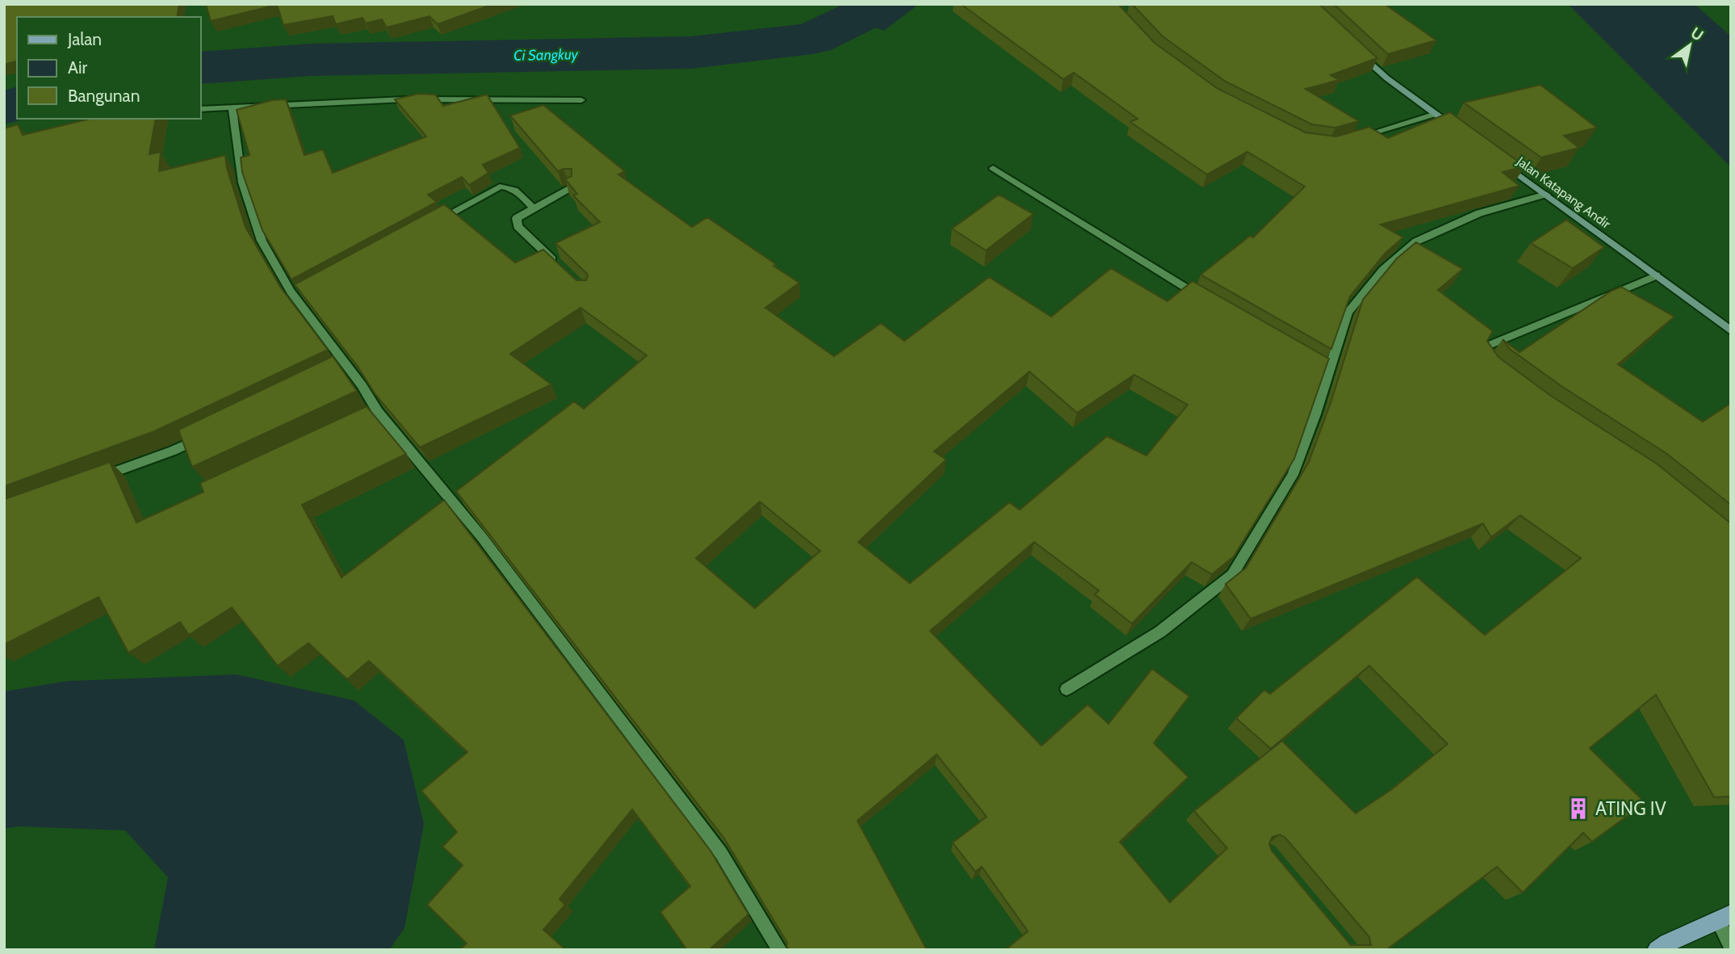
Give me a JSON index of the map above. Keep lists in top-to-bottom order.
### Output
{
  "streets": {
    "street": ["Jalan Katapang Andir"]
  },
  "water": ["Ci Sangkuy"],
  "places": {
    "building": ["ATING IV"]
  },
  "legend": ["Jalan", "Air", "Bangunan"],
  "north": "top right"
}
